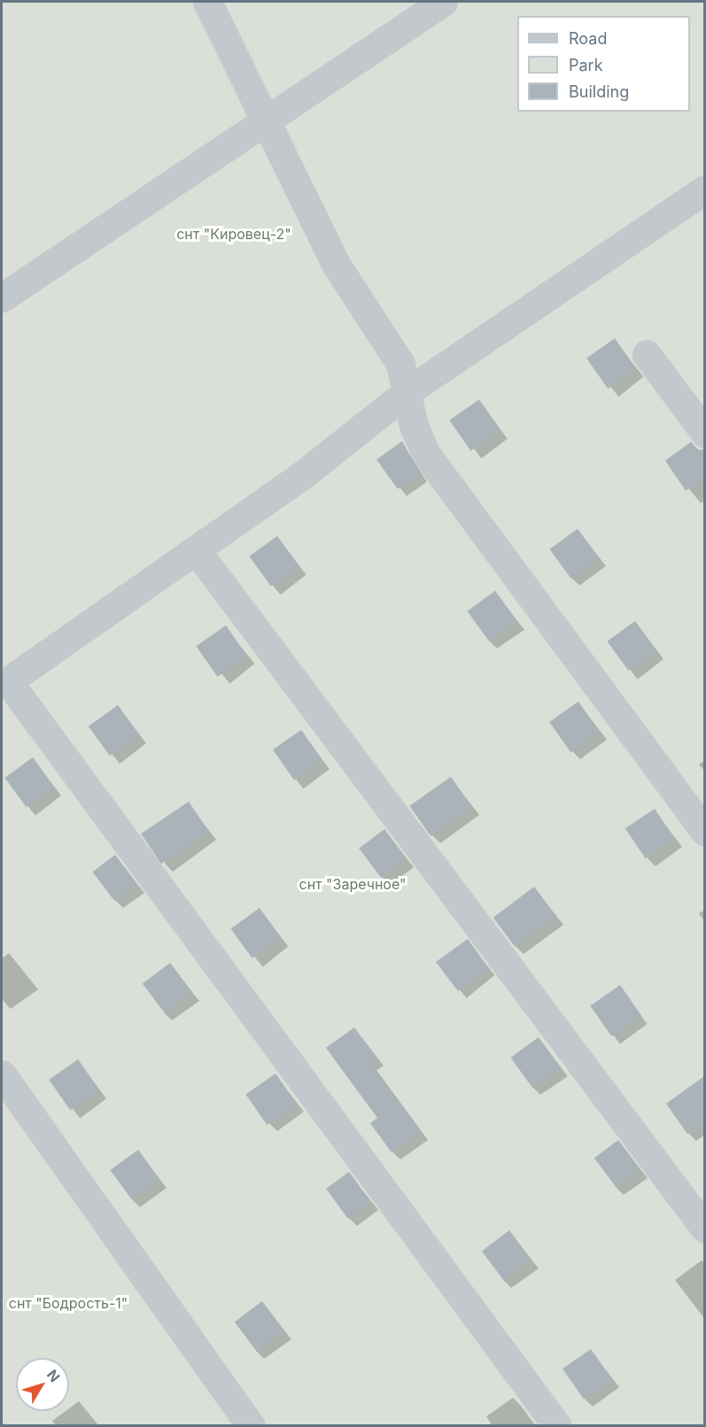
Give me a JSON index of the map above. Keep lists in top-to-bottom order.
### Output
{
  "parks": ["снт \"Кировец-2\"", "снт \"Заречное\"", "снт \"Бодрость-1\""],
  "legend": ["Road", "Park", "Building"],
  "north": "top right"
}
